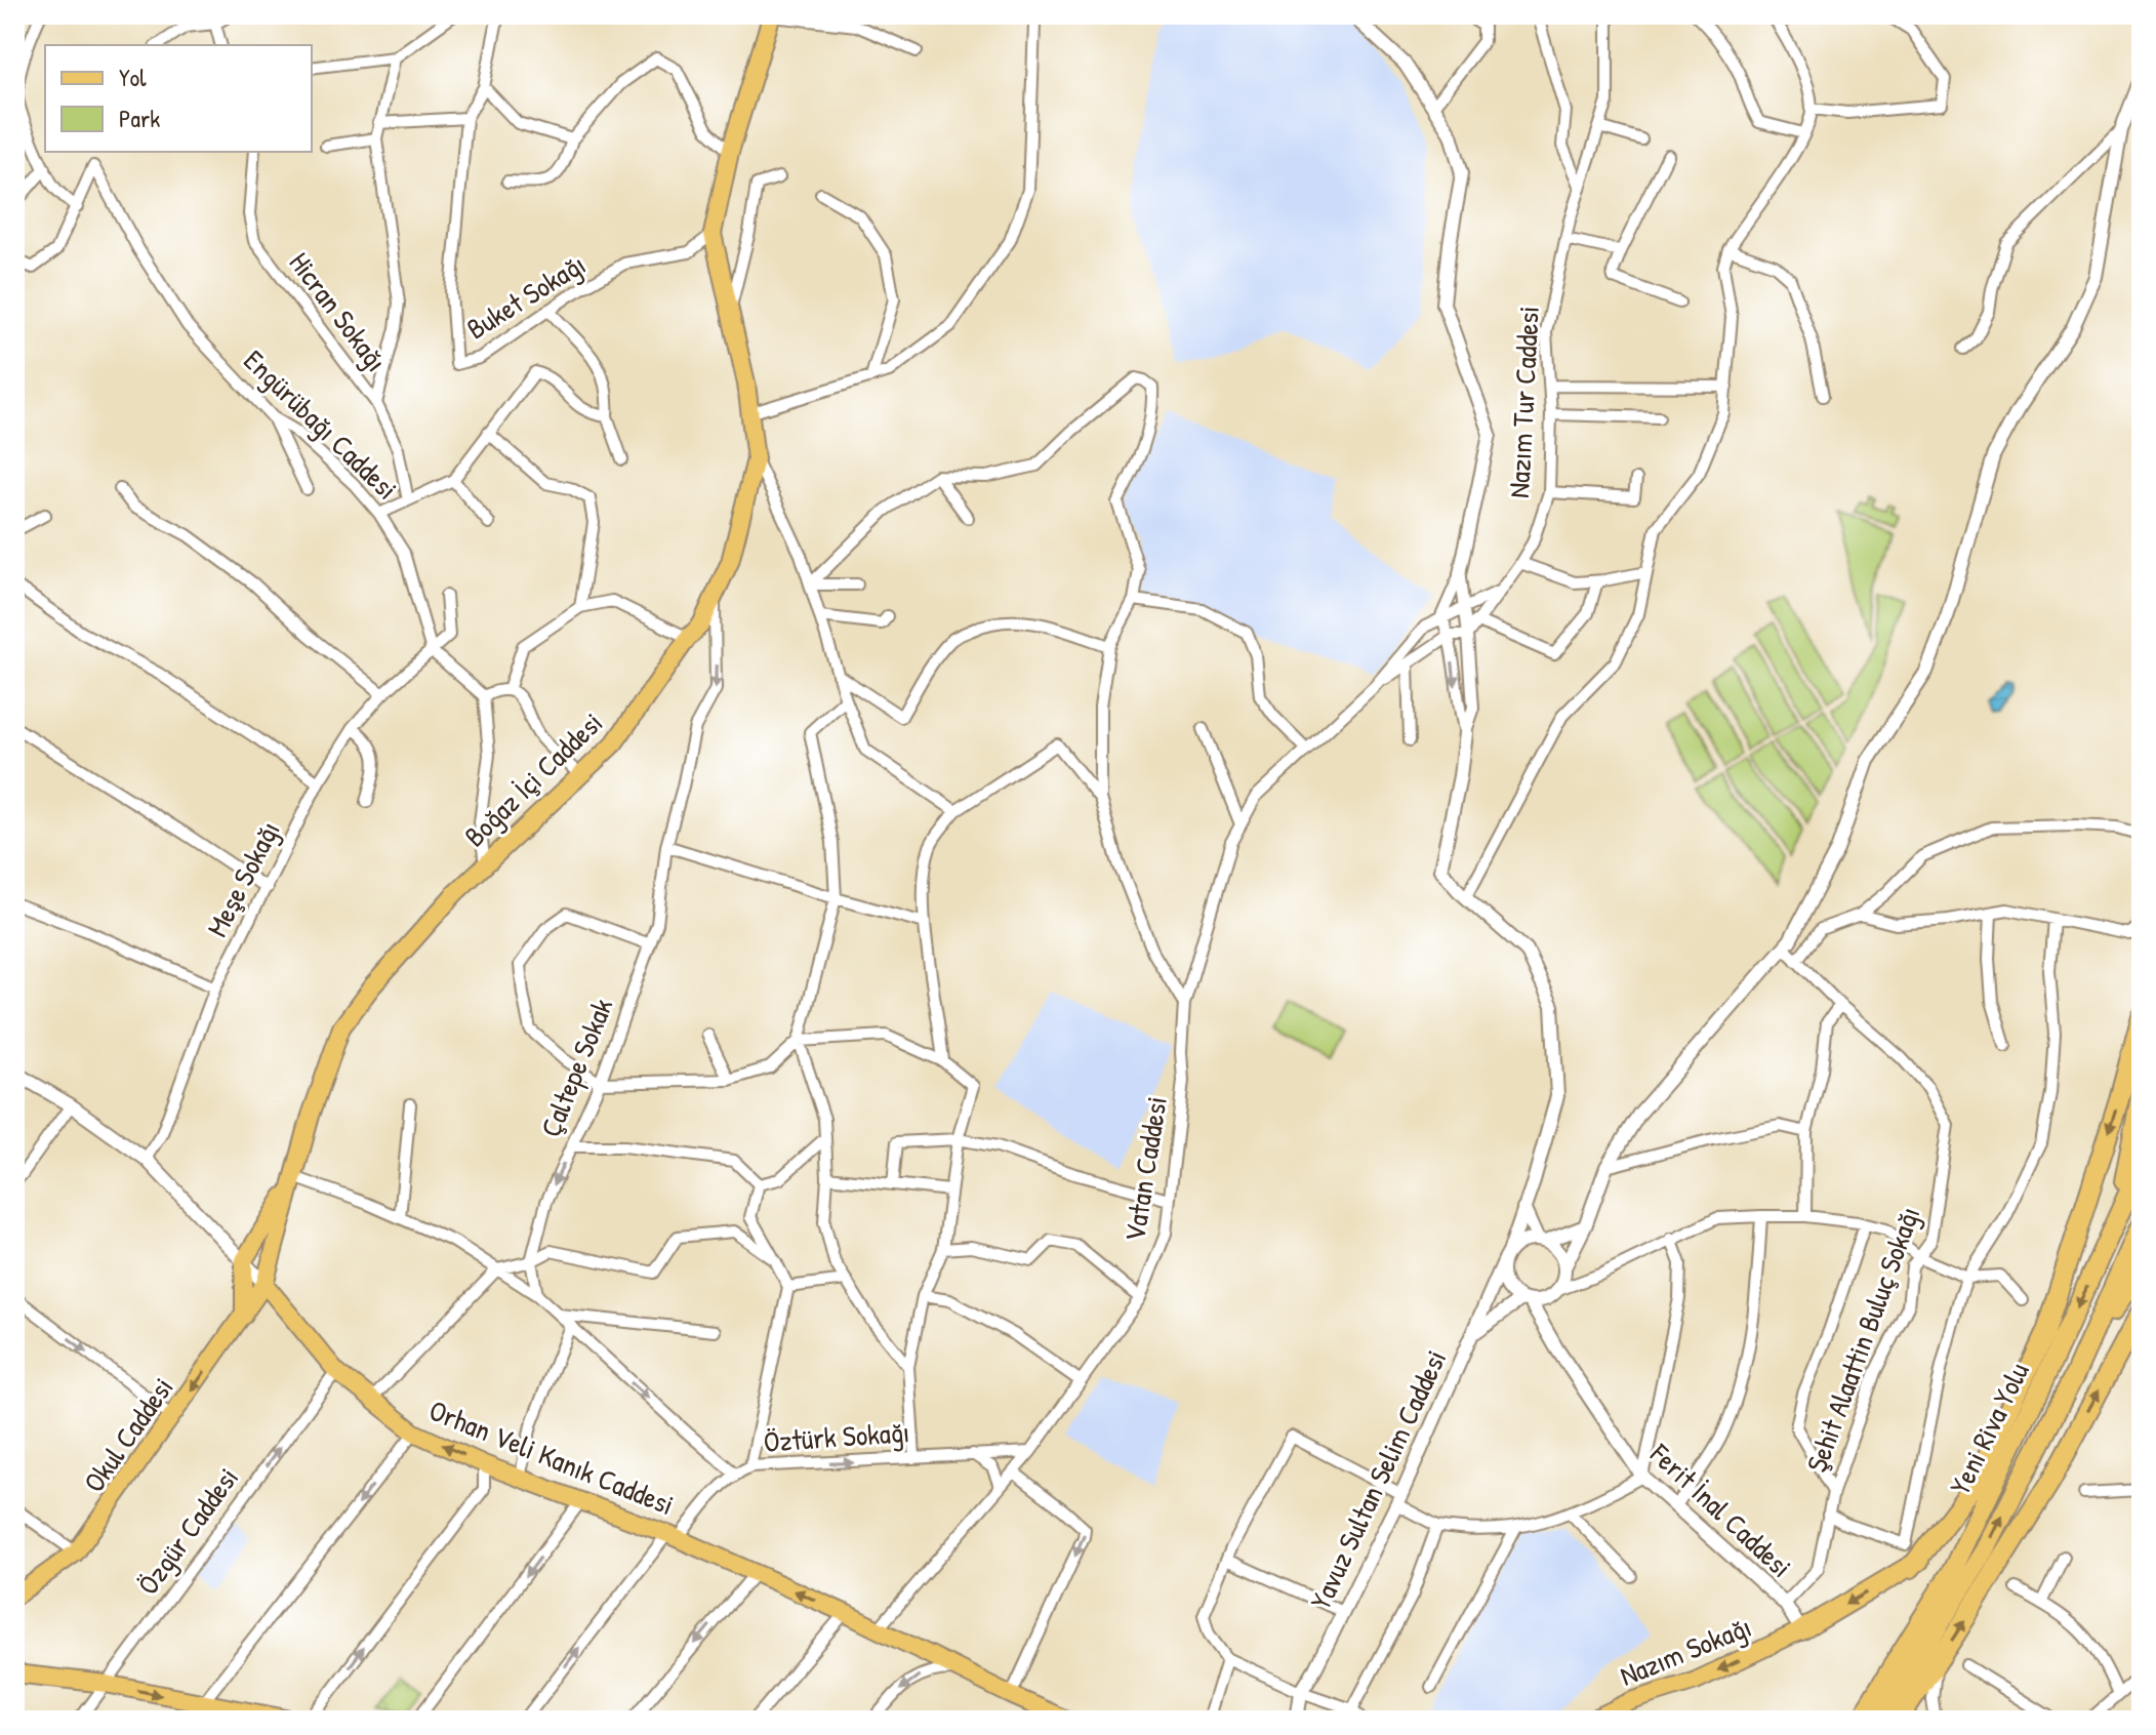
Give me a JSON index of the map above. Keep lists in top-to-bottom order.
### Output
{
  "streets": {
    "highway": ["Yeni Riva Yolu"],
    "main road": [
      "Boğaz İçi Caddesi",
      "Okul Caddesi",
      "Orhan Veli Kanık Caddesi",
      "Nazım Sokağı"
    ],
    "street": [
      "Buket Sokağı",
      "Hicran Sokağı",
      "Nazım Tur Caddesi",
      "Engürübağı Caddesi",
      "Meşe Sokağı",
      "Çaltepe Sokak",
      "Vatan Caddesi",
      "Şehit Alaattin Buluç Sokağı",
      "Öztürk Sokağı",
      "Yavuz Sultan Selim Caddesi",
      "Ferit İnal Caddesi",
      "Özgür Caddesi"
    ]
  },
  "crossings": [
    ["Buket Sokağı", "Boğaz İçi Caddesi"],
    ["Nazım Tur Caddesi", "Vatan Caddesi"],
    ["Engürübağı Caddesi", "Meşe Sokağı"],
    ["Boğaz İçi Caddesi", "Çaltepe Sokak"],
    ["Boğaz İçi Caddesi", "Okul Caddesi"],
    ["Boğaz İçi Caddesi", "Orhan Veli Kanık Caddesi"],
    ["Meşe Sokağı", "Orhan Veli Kanık Caddesi"],
    ["Vatan Caddesi", "Öztürk Sokağı"],
    ["Vatan Caddesi", "Orhan Veli Kanık Caddesi"],
    ["Şehit Alaattin Buluç Sokağı", "Ferit İnal Caddesi"],
    ["Okul Caddesi", "Orhan Veli Kanık Caddesi"],
    ["Öztürk Sokağı", "Orhan Veli Kanık Caddesi"],
    ["Orhan Veli Kanık Caddesi", "Özgür Caddesi"],
    ["Yavuz Sultan Selim Caddesi", "Ferit İnal Caddesi"],
    ["Ferit İnal Caddesi", "Nazım Sokağı"]
  ],
  "one_way": ["Çaltepe Sokak", "Nazım Sokağı"],
  "legend": ["Yol", "Park"]
}
